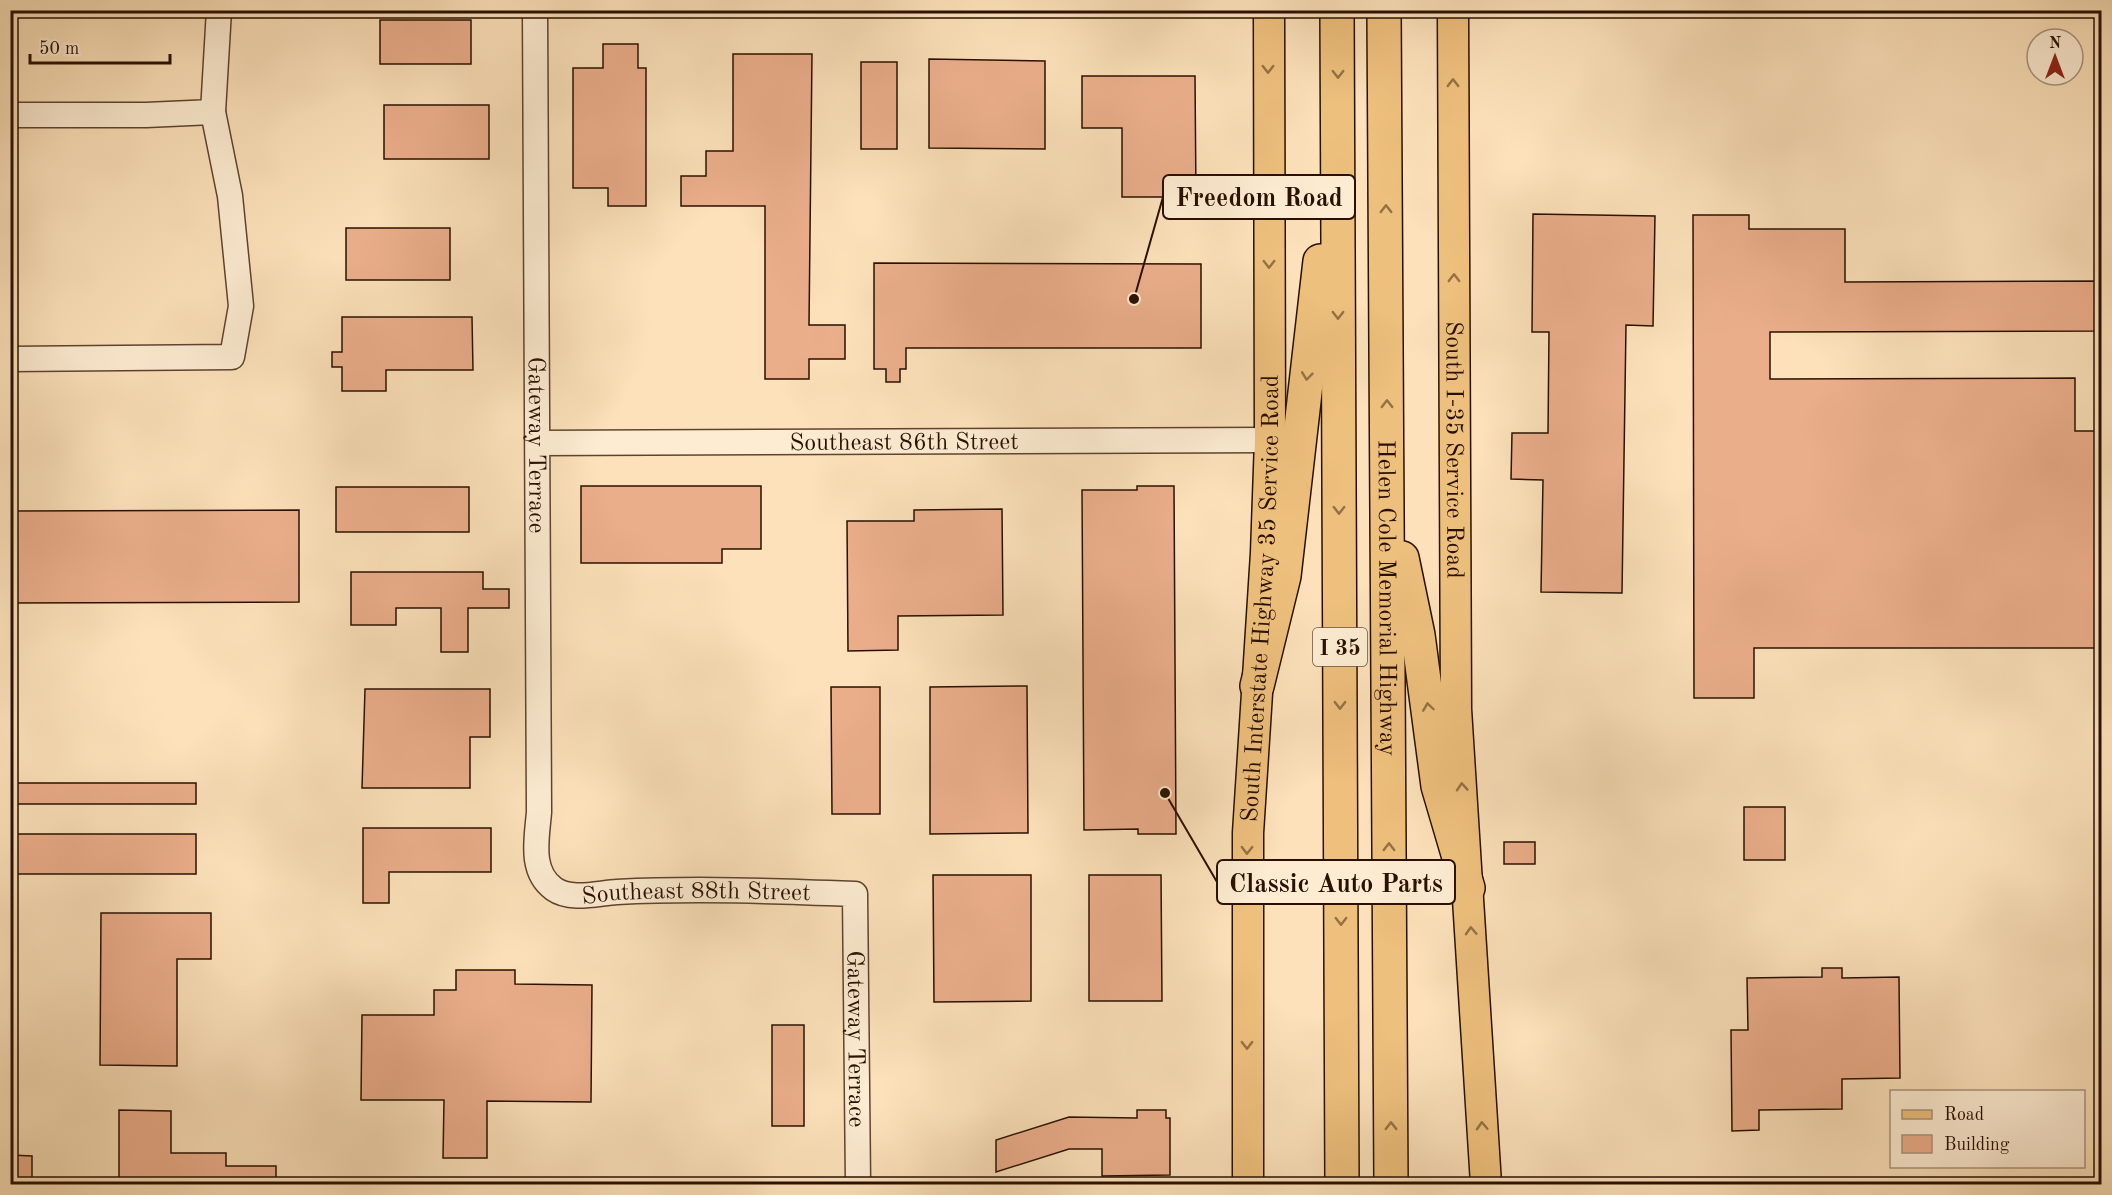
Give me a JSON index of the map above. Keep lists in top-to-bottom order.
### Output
{
  "streets": {
    "highway": ["Helen Cole Memorial Highway", "I 35"],
    "main road": ["South I-35 Service Road", "South Interstate Highway 35 Service Road"],
    "street": ["Southeast 86th Street", "Gateway Terrace", "Southeast 88th Street"]
  },
  "crossings": [
    ["Southeast 86th Street", "Gateway Terrace"],
    ["Southeast 86th Street", "South Interstate Highway 35 Service Road"],
    ["Gateway Terrace", "Southeast 88th Street"]
  ],
  "one_way": ["South I-35 Service Road"],
  "places": ["Freedom Road", "Classic Auto Parts"],
  "legend": ["Road", "Building"],
  "scale_bar": "50 m",
  "north": "top"
}
